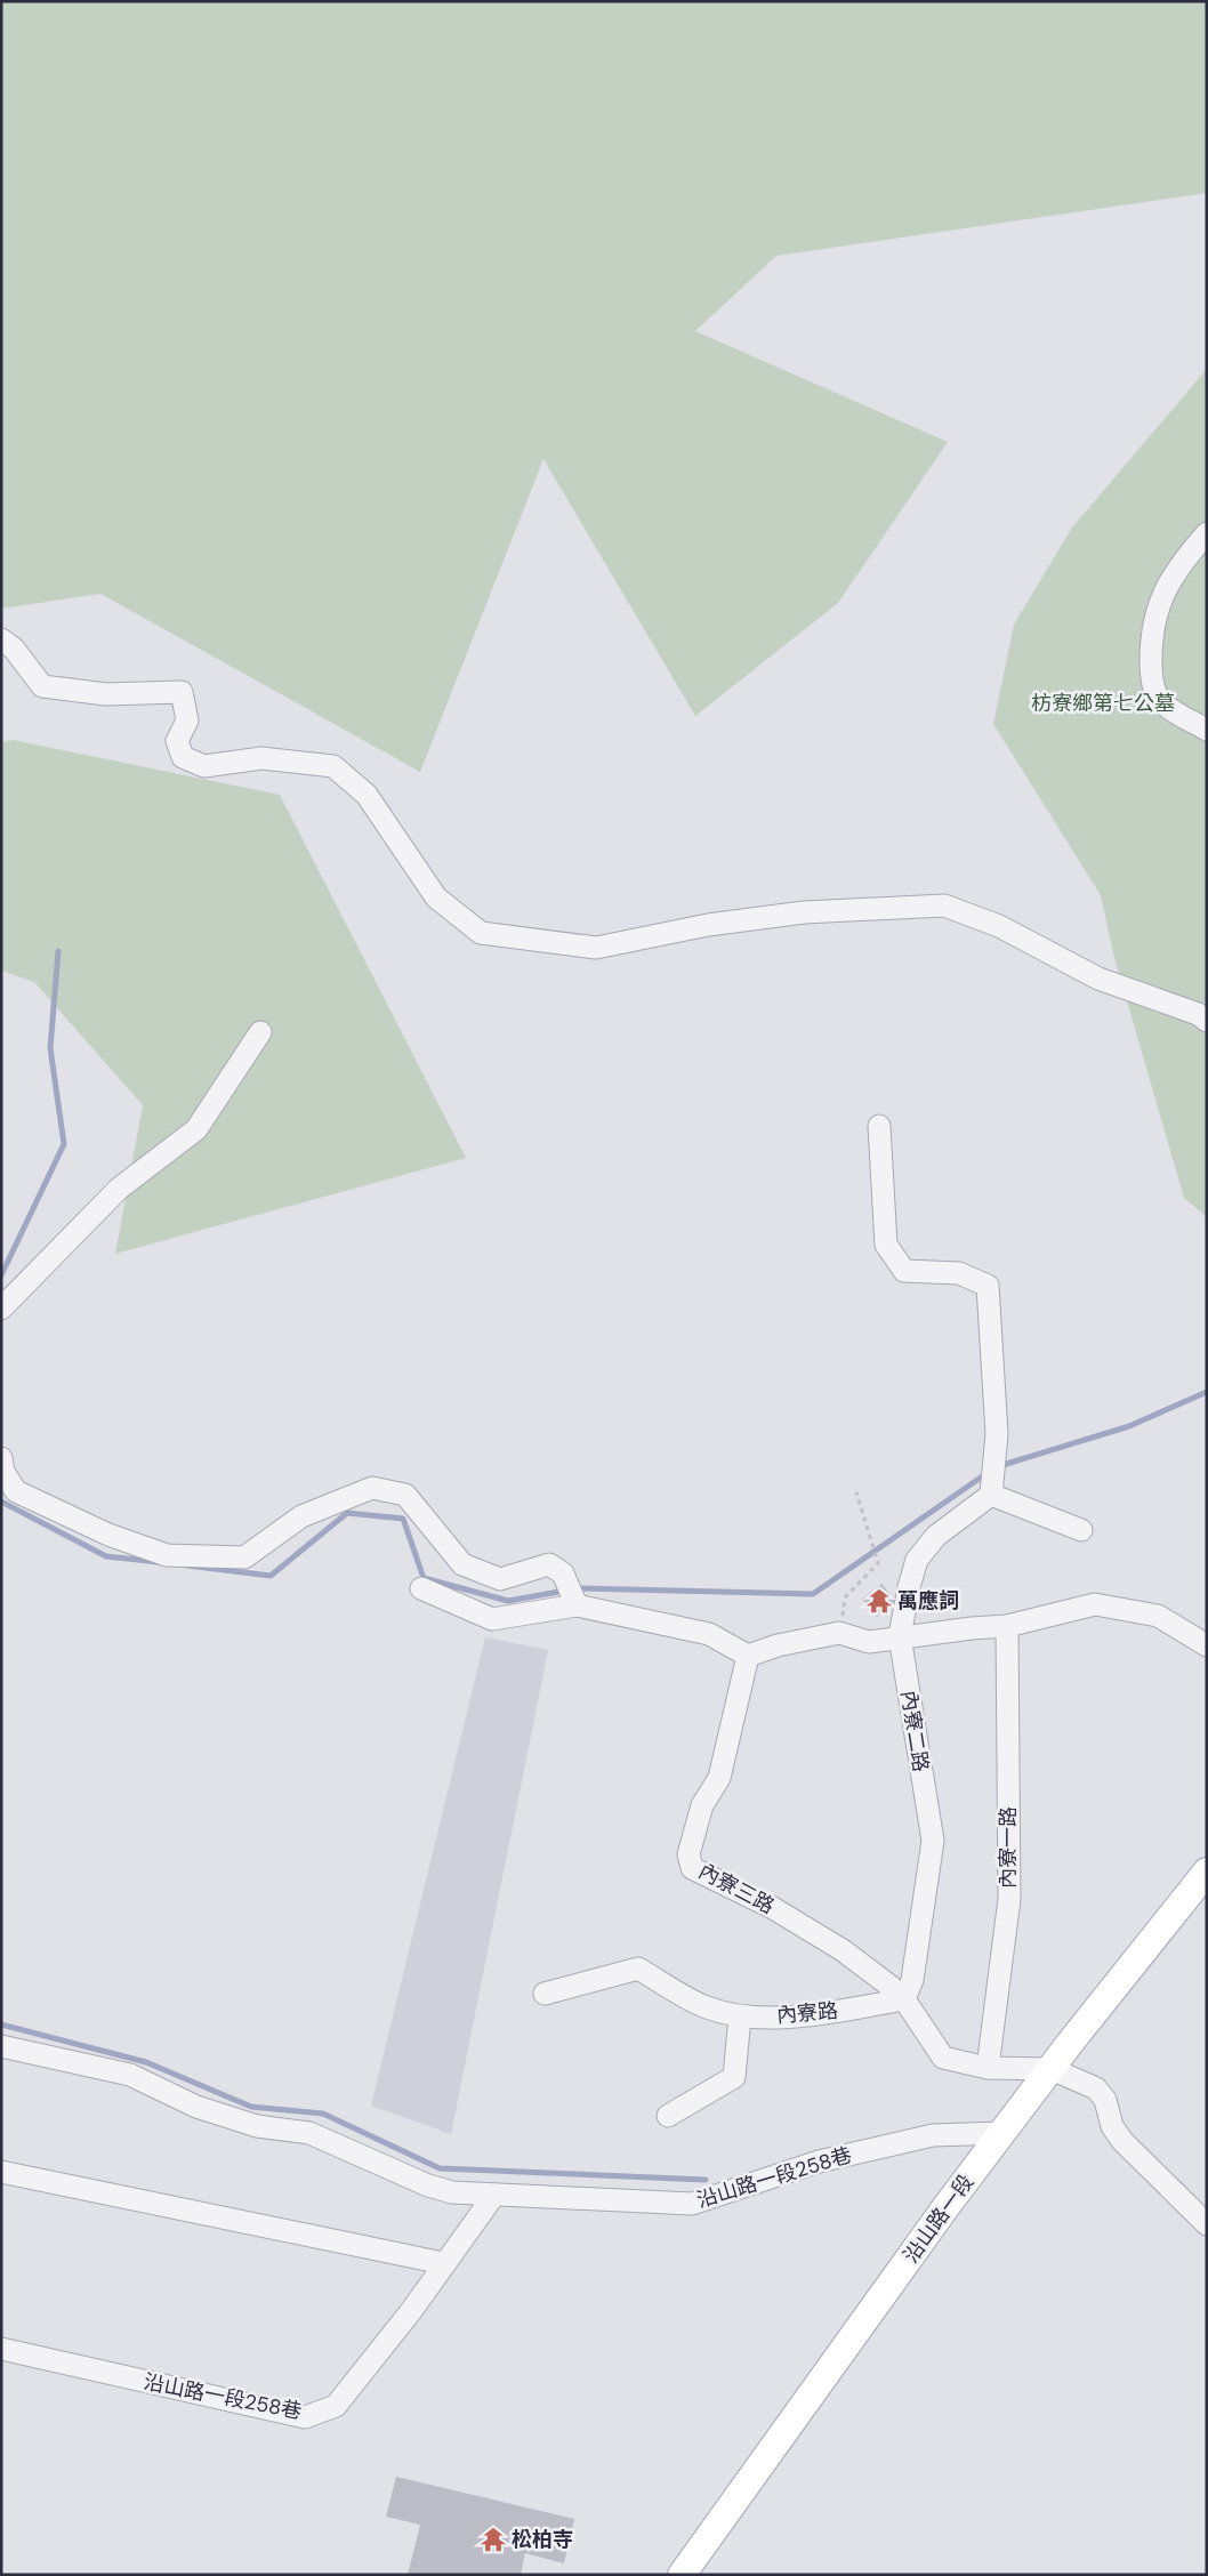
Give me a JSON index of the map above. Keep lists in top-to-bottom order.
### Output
{
  "streets": {
    "main road": ["沿山路一段"],
    "street": [
      "內寮二路",
      "內寮一路",
      "內寮三路",
      "內寮路",
      "沿山路一段258巷"
    ]
  },
  "crossings": [
    ["內寮二路", "內寮三路"],
    ["內寮二路", "內寮路"],
    ["內寮三路", "內寮路"],
    ["沿山路一段258巷", "沿山路一段"]
  ],
  "parks": ["枋寮鄉第七公墓"],
  "places": {
    "temple": ["萬應詞", "松柏寺"]
  }
}
